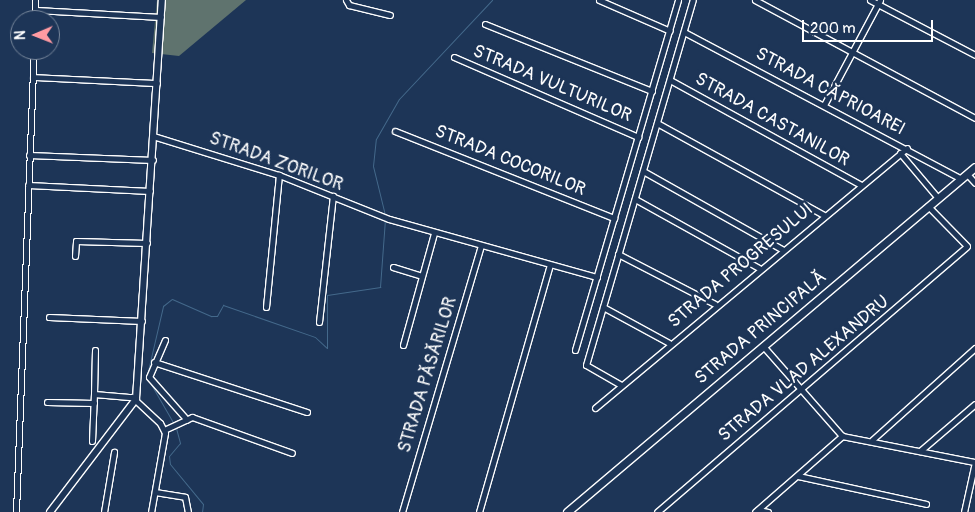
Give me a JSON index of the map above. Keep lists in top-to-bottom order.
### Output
{
  "streets": {
    "main road": ["STRADA PRINCIPALĂ"],
    "street": [
      "STRADA VULTURILOR",
      "STRADA CĂPRIOAREI",
      "STRADA CASTANILOR",
      "STRADA COCORILOR",
      "STRADA ZORILOR",
      "STRADA PROGRESULUI",
      "STRADA VLAD ALEXANDRU",
      "STRADA PĂSĂRILOR"
    ]
  },
  "crossings": [
    ["STRADA CĂPRIOAREI", "STRADA PROGRESULUI"],
    ["STRADA CĂPRIOAREI", "STRADA PRINCIPALĂ"],
    ["STRADA CASTANILOR", "STRADA PROGRESULUI"],
    ["STRADA ZORILOR", "STRADA PĂSĂRILOR"],
    ["STRADA PRINCIPALĂ", "STRADA VLAD ALEXANDRU"]
  ],
  "scale_bar": "200 m",
  "north": "left"
}
